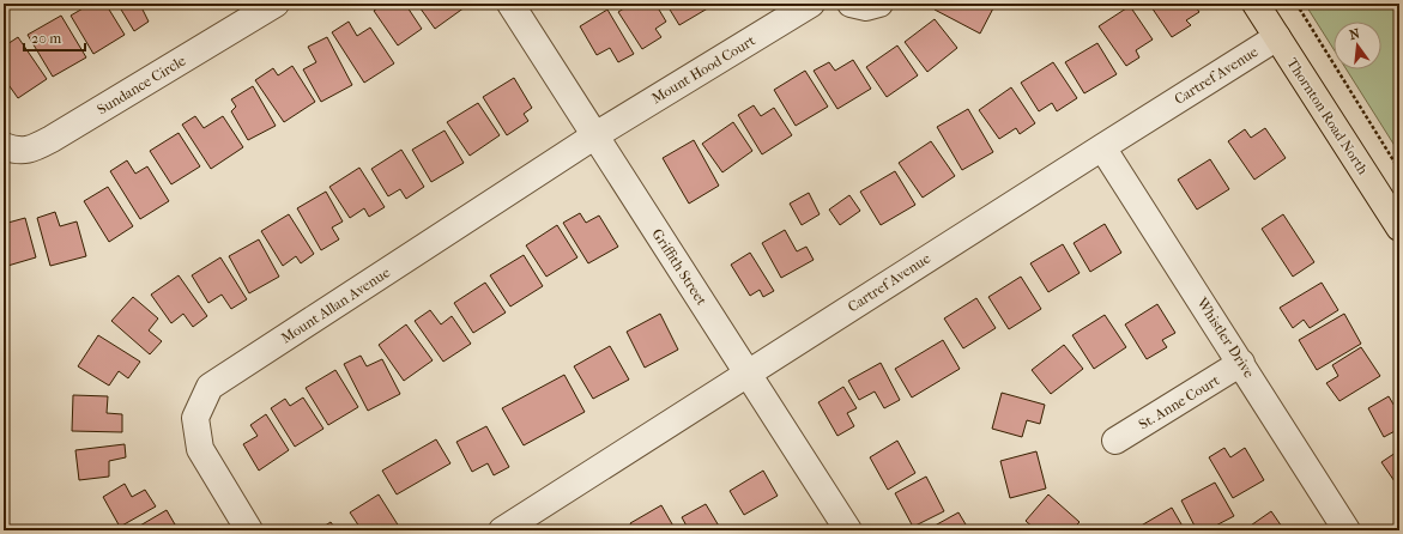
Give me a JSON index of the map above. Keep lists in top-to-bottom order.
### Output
{
  "streets": {
    "main road": ["Thornton Road North"],
    "street": [
      "Mount Hood Court",
      "Cartref Avenue",
      "Sundance Circle",
      "Griffith Street",
      "Mount Allan Avenue",
      "Whistler Drive",
      "St. Anne Court"
    ]
  },
  "crossings": [
    ["Mount Hood Court", "Griffith Street"],
    ["Mount Hood Court", "Mount Allan Avenue"],
    ["Cartref Avenue", "Thornton Road North"],
    ["Cartref Avenue", "Griffith Street"],
    ["Cartref Avenue", "Whistler Drive"],
    ["Griffith Street", "Mount Allan Avenue"],
    ["Whistler Drive", "St. Anne Court"]
  ],
  "scale_bar": "20 m",
  "north": "top"
}
